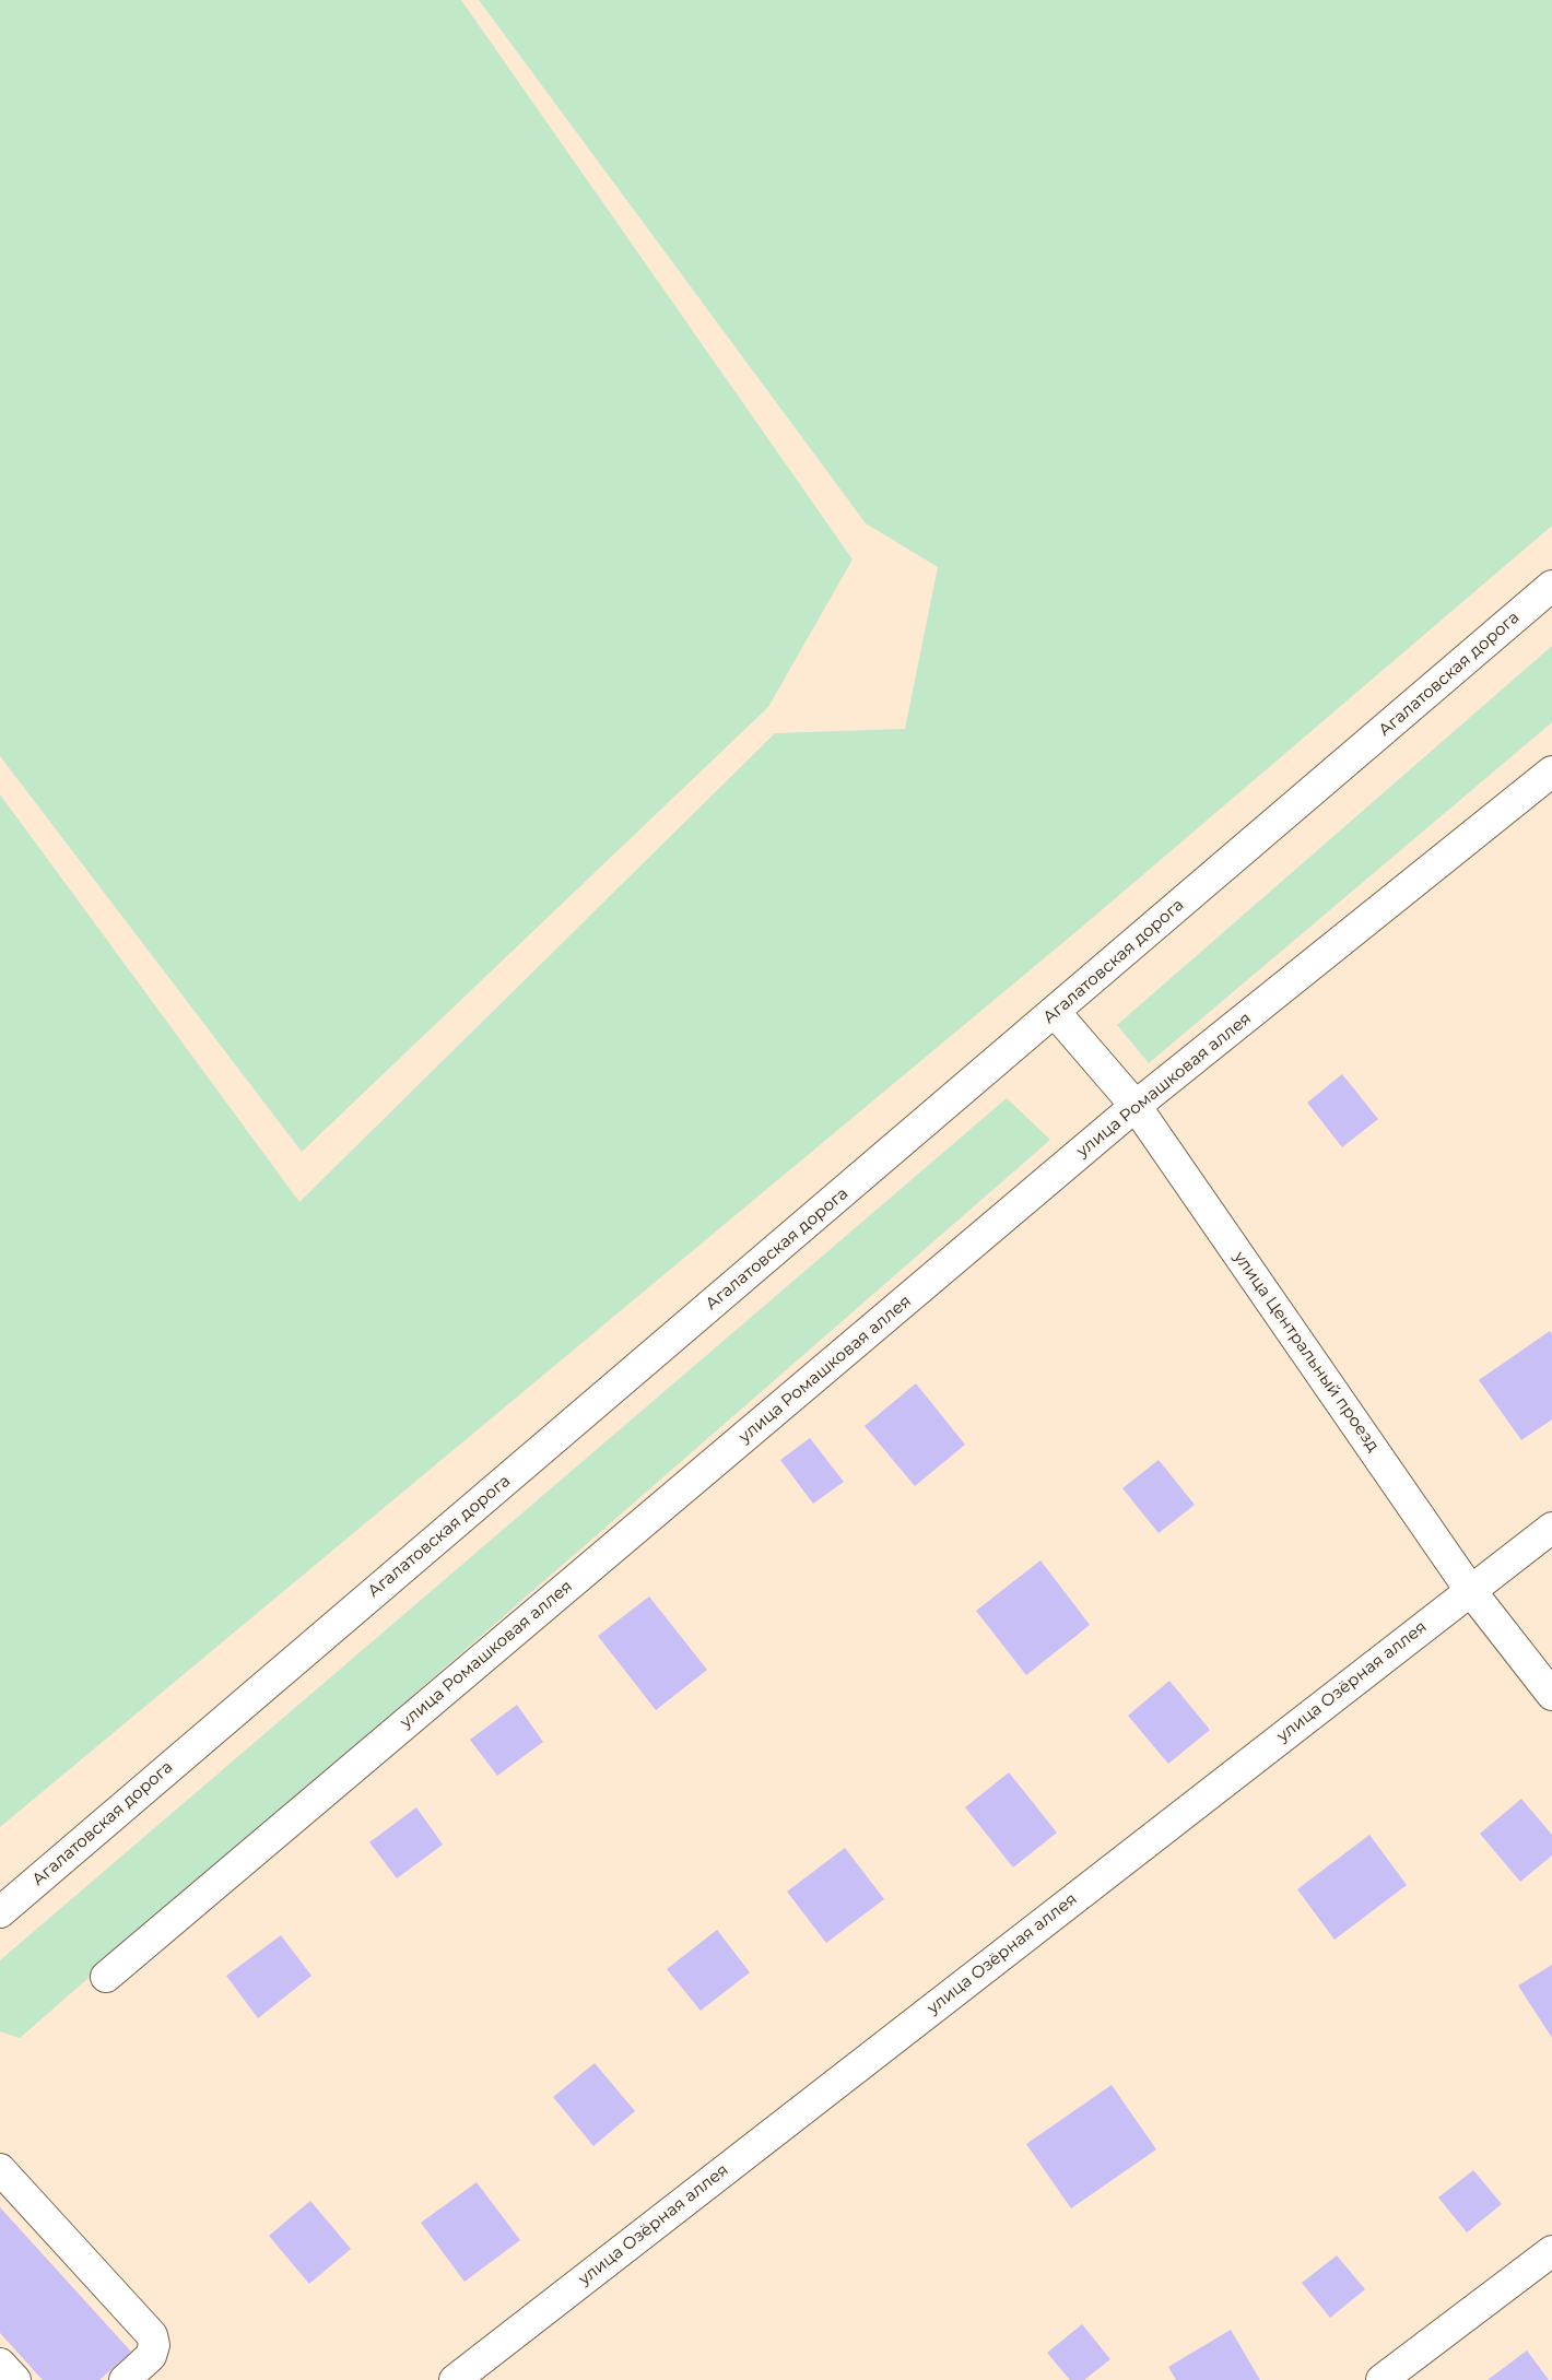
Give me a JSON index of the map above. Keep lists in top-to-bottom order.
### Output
{
  "streets": {
    "street": [
      "Агалатовская дорога",
      "улица Ромашковая аллея",
      "улица Центральный проезд",
      "улица Озёрная аллея"
    ]
  },
  "crossings": [
    ["Агалатовская дорога", "улица Центральный проезд"],
    ["улица Ромашковая аллея", "улица Центральный проезд"],
    ["улица Центральный проезд", "улица Озёрная аллея"]
  ]
}
